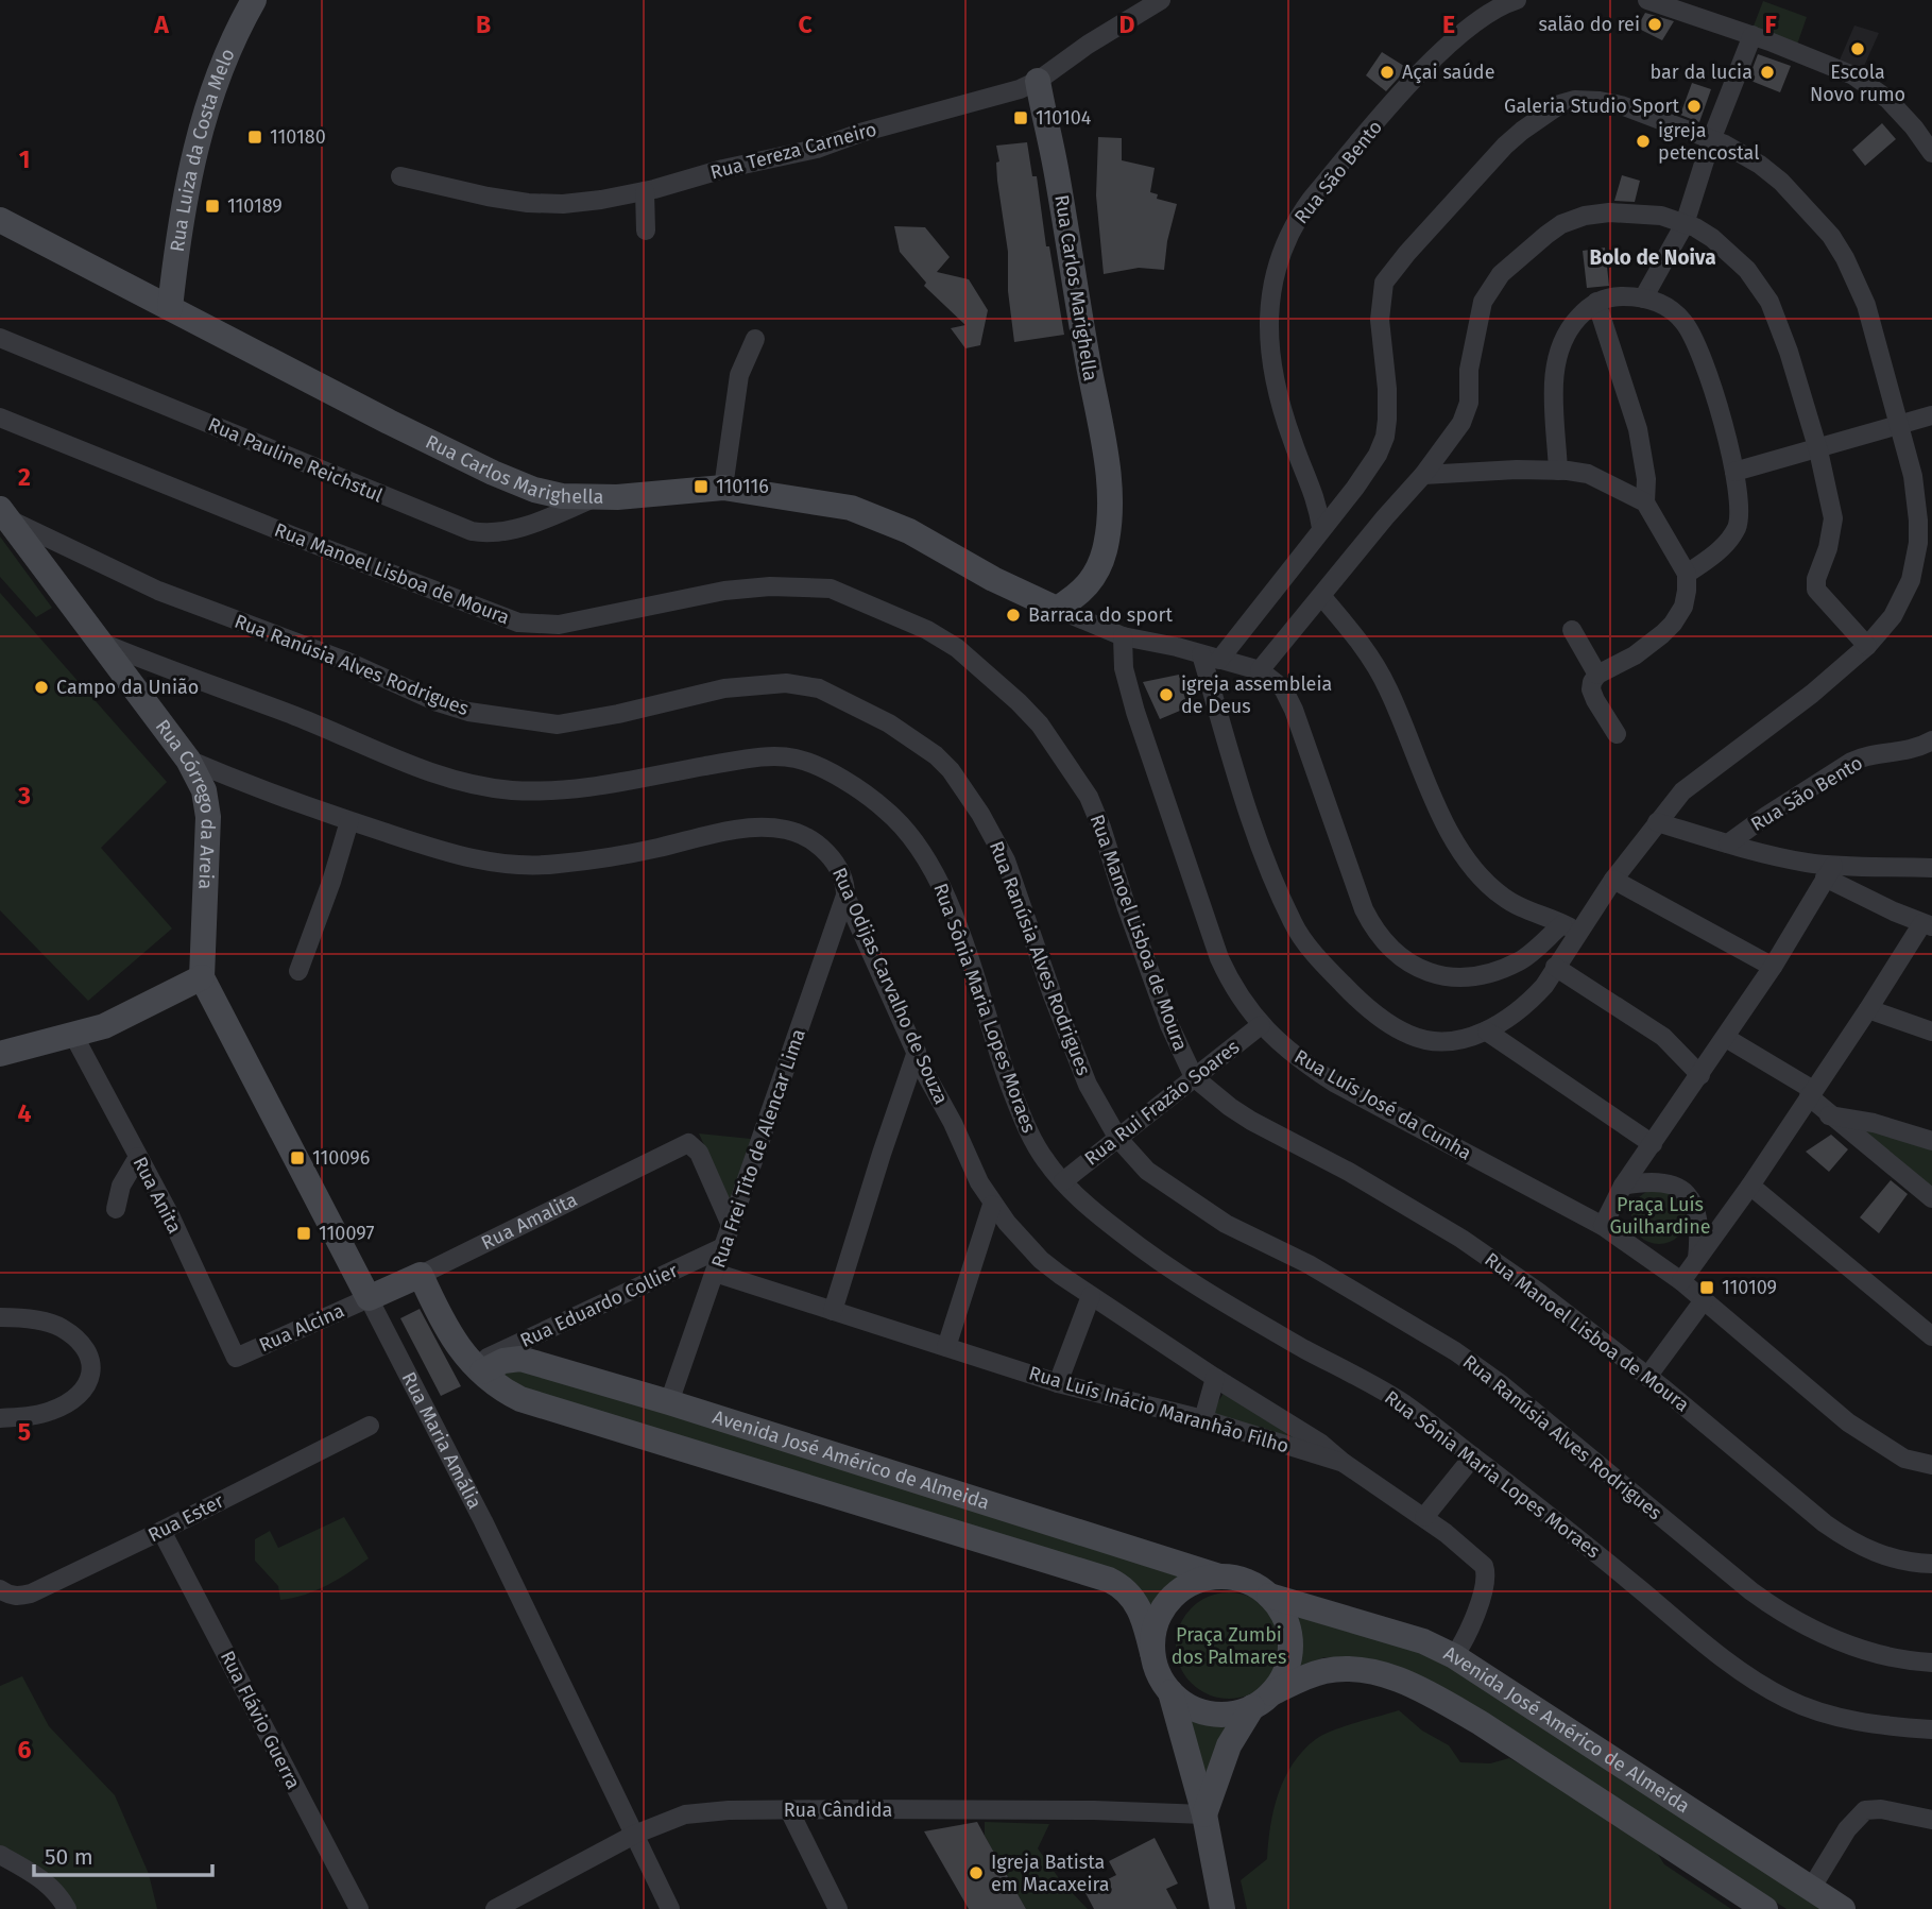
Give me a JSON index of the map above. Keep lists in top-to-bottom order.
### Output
{
  "streets": {
    "street": [
      "Rua Tereza Carneiro",
      "Rua Luiza da Costa Melo",
      "Rua São Bento",
      "Rua Carlos Marighella",
      "Rua Pauline Reichstul",
      "Rua Manoel Lisboa de Moura",
      "Rua Ranúsia Alves Rodrigues",
      "Rua Córrego da Areia",
      "Rua Odijas Carvalho de Souza",
      "Rua Sônia Maria Lopes Moraes",
      "Rua Rui Frazão Soares",
      "Rua Luís José da Cunha",
      "Rua Frei Tito de Alencar Lima",
      "Rua Anita",
      "Rua Amalita",
      "Rua Eduardo Collier",
      "Rua Alcina",
      "Rua Luís Inácio Maranhão Filho",
      "Rua Maria Amália",
      "Avenida José Américo de Almeida",
      "Rua Ester",
      "Rua Flávio Guerra",
      "Rua Cândida"
    ]
  },
  "crossings": [
    ["Rua Tereza Carneiro", "Rua Carlos Marighella"],
    ["Rua Luiza da Costa Melo", "Rua Carlos Marighella"],
    ["Rua Carlos Marighella", "Rua Pauline Reichstul"],
    ["Rua Carlos Marighella", "Rua Luís José da Cunha"],
    ["Rua Manoel Lisboa de Moura", "Rua Rui Frazão Soares"],
    ["Rua Ranúsia Alves Rodrigues", "Rua Córrego da Areia"],
    ["Rua Ranúsia Alves Rodrigues", "Rua Rui Frazão Soares"],
    ["Rua Córrego da Areia", "Rua Odijas Carvalho de Souza"],
    ["Rua Córrego da Areia", "Rua Sônia Maria Lopes Moraes"],
    ["Rua Córrego da Areia", "Rua Maria Amália"],
    ["Rua Odijas Carvalho de Souza", "Rua Frei Tito de Alencar Lima"],
    ["Rua Odijas Carvalho de Souza", "Rua Luís Inácio Maranhão Filho"],
    ["Rua Sônia Maria Lopes Moraes", "Rua Rui Frazão Soares"],
    ["Rua Rui Frazão Soares", "Rua Luís José da Cunha"],
    ["Rua Frei Tito de Alencar Lima", "Rua Amalita"],
    ["Rua Frei Tito de Alencar Lima", "Rua Eduardo Collier"],
    ["Rua Frei Tito de Alencar Lima", "Rua Luís Inácio Maranhão Filho"],
    ["Rua Frei Tito de Alencar Lima", "Avenida José Américo de Almeida"],
    ["Rua Anita", "Rua Alcina"],
    ["Rua Amalita", "Rua Alcina"],
    ["Rua Amalita", "Rua Maria Amália"],
    ["Rua Amalita", "Avenida José Américo de Almeida"],
    ["Rua Eduardo Collier", "Avenida José Américo de Almeida"],
    ["Rua Alcina", "Rua Maria Amália"],
    ["Rua Luís Inácio Maranhão Filho", "Avenida José Américo de Almeida"],
    ["Rua Maria Amália", "Rua Cândida"],
    ["Rua Ester", "Rua Flávio Guerra"]
  ],
  "districts": ["Bolo de Noiva"],
  "parks": ["Praça Luís Guilhardine", "Praça Zumbi dos Palmares"],
  "places": {
    "other": [
      "salão do rei",
      "Escola Novo rumo",
      "Açai saúde",
      "bar da lucia",
      "Galeria Studio Sport",
      "igreja petencostal",
      "Barraca do sport",
      "Campo da União",
      "igreja assembleia de Deus",
      "Igreja Batista em Macaxeira"
    ],
    "transit": [
      "110104",
      "110180",
      "110189",
      "110116",
      "110096",
      "110097",
      "110109"
    ]
  },
  "scale_bar": "50 m",
  "grid": {
    "columns": [
      "A",
      "B",
      "C",
      "D",
      "E",
      "F"
    ],
    "rows": [
      "1",
      "2",
      "3",
      "4",
      "5",
      "6"
    ]
  }
}
